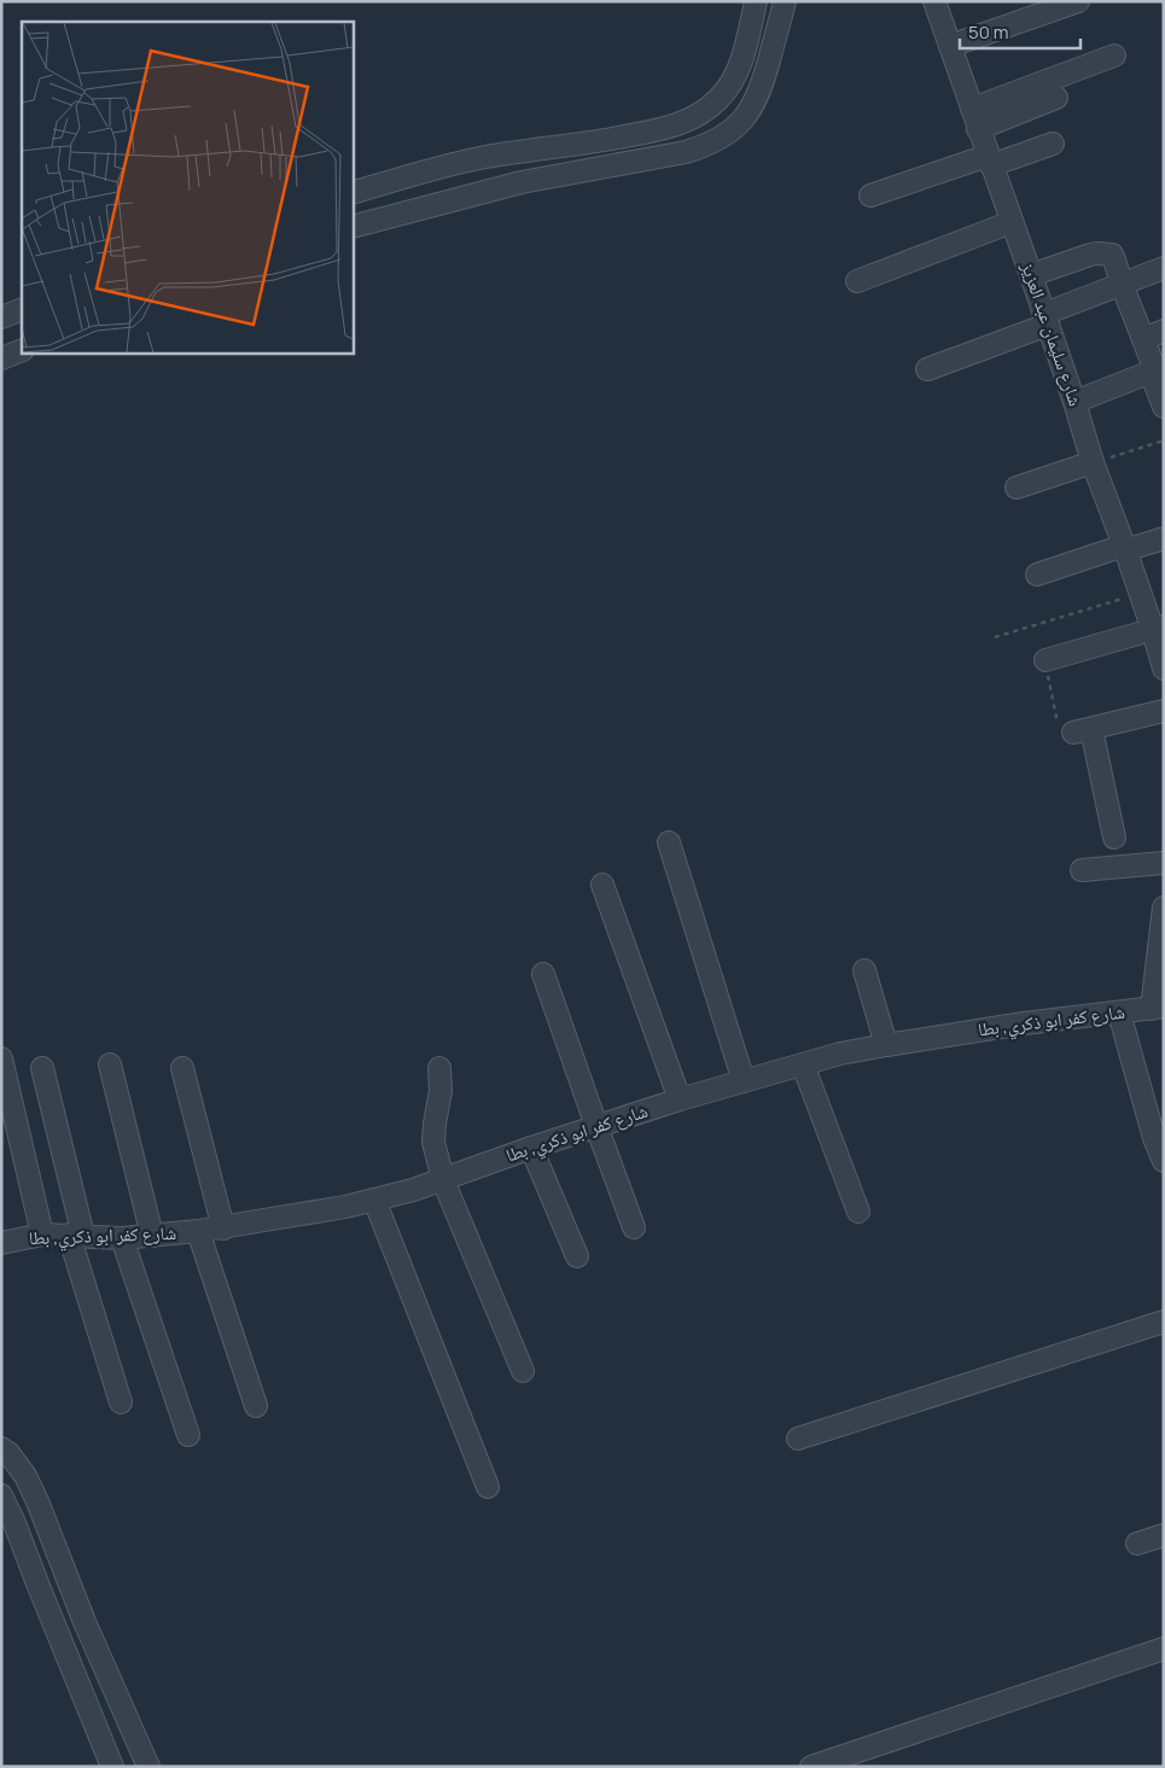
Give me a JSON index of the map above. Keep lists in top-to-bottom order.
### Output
{
  "streets": {
    "street": ["شارع سليمان عبد العزيز", "شارع كفر ابو ذكري, بطا"]
  },
  "scale_bar": "50 m"
}
